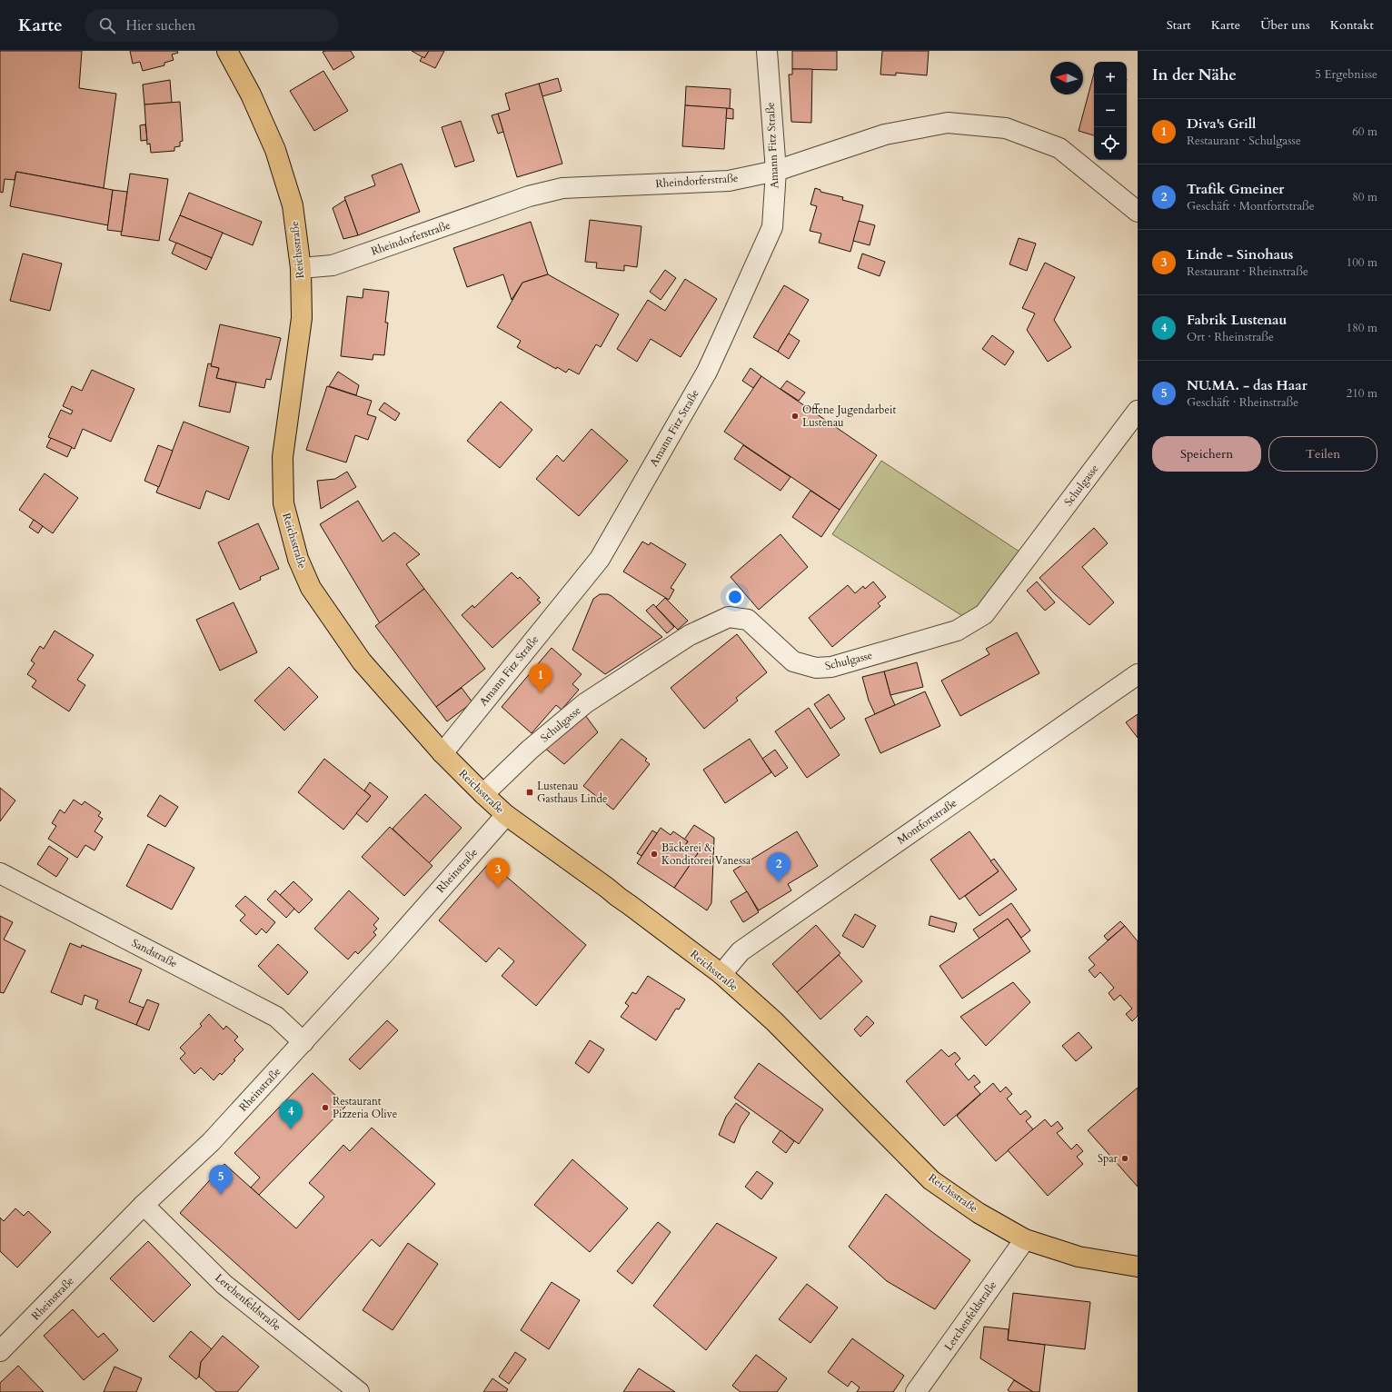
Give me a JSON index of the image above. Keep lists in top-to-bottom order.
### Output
{
  "streets": {
    "main road": ["Reichsstraße"],
    "street": [
      "Amann Fitz Straße",
      "Rheindorferstraße",
      "Schulgasse",
      "Montfortstraße",
      "Rheinstraße",
      "Sandstraße",
      "Lerchenfeldstraße"
    ]
  },
  "crossings": [
    ["Amann Fitz Straße", "Rheindorferstraße"],
    ["Amann Fitz Straße", "Reichsstraße"],
    ["Rheindorferstraße", "Reichsstraße"],
    ["Reichsstraße", "Schulgasse"],
    ["Reichsstraße", "Montfortstraße"],
    ["Reichsstraße", "Rheinstraße"],
    ["Reichsstraße", "Lerchenfeldstraße"],
    ["Rheinstraße", "Sandstraße"],
    ["Rheinstraße", "Lerchenfeldstraße"]
  ],
  "places": {
    "other": [
      "Offene Jugendarbeit Lustenau",
      "Bäckerei & Konditorei Vanessa",
      "Restaurant Pizzeria Olive",
      "Spar"
    ],
    "transit": ["Lustenau Gasthaus Linde"]
  },
  "north": "left",
  "page": {
    "header": "Karte",
    "search": "Hier suchen",
    "nav": [
      "Start",
      "Karte",
      "Über uns",
      "Kontakt"
    ],
    "heading": ["In der Nähe", "5 Ergebnisse"],
    "map_buttons": ["+", "−"],
    "list": [
      {
        "mark": "1",
        "name": "Diva's Grill",
        "note": "Restaurant · Schulgasse",
        "value": "60 m"
      },
      {
        "mark": "2",
        "name": "Trafik Gmeiner",
        "note": "Geschäft · Montfortstraße",
        "value": "80 m"
      },
      {
        "mark": "3",
        "name": "Linde - Sinohaus",
        "note": "Restaurant · Rheinstraße",
        "value": "100 m"
      },
      {
        "mark": "4",
        "name": "Fabrik Lustenau",
        "note": "Ort · Rheinstraße",
        "value": "180 m"
      },
      {
        "mark": "5",
        "name": "NU.MA. - das Haar",
        "note": "Geschäft · Rheinstraße",
        "value": "210 m"
      }
    ],
    "buttons": ["Speichern", "Teilen"],
    "pins": [
      "1",
      "2",
      "3",
      "4",
      "5"
    ]
  }
}
